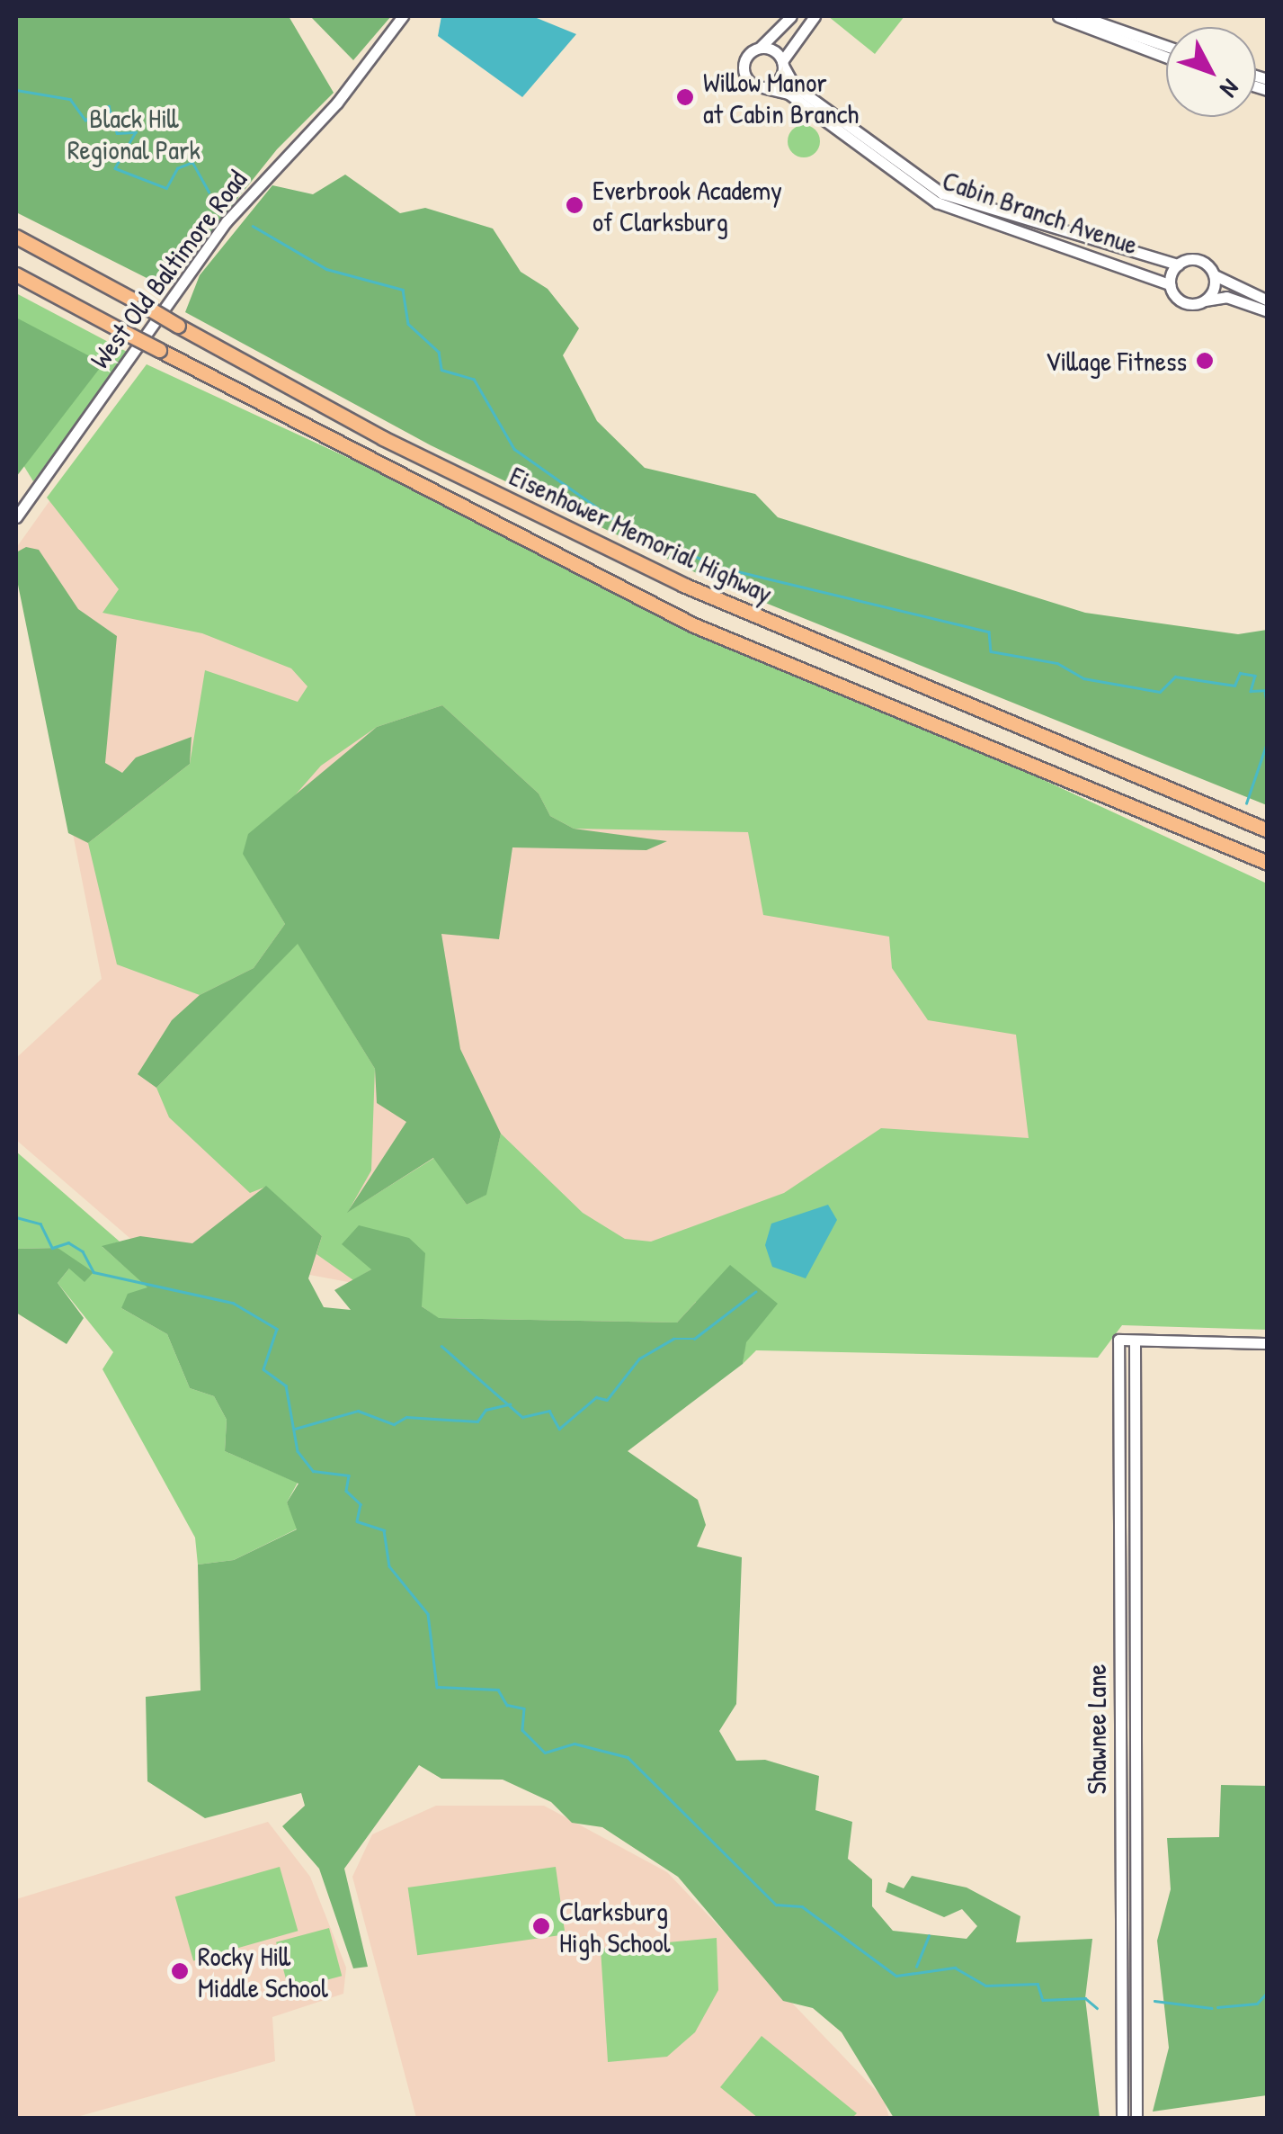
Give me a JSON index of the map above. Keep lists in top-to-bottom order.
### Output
{
  "streets": {
    "highway": ["Eisenhower Memorial Highway"],
    "street": ["Cabin Branch Avenue", "West Old Baltimore Road", "Shawnee Lane"]
  },
  "parks": ["Black Hill Regional Park"],
  "places": [
    "Willow Manor at Cabin Branch",
    "Everbrook Academy of Clarksburg",
    "Village Fitness",
    "Clarksburg High School",
    "Rocky Hill Middle School"
  ],
  "north": "bottom right"
}
